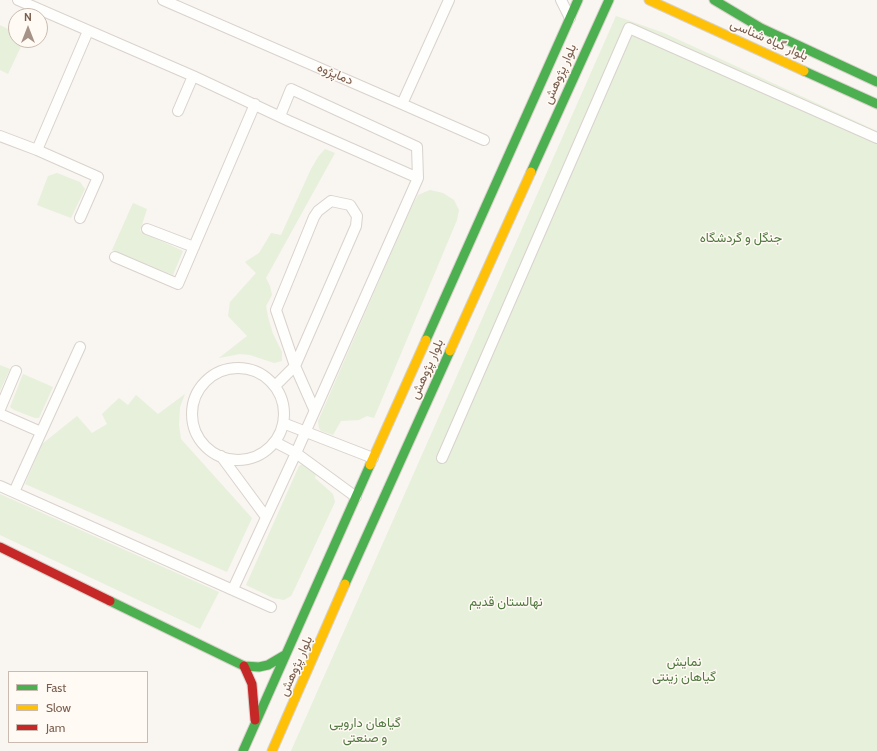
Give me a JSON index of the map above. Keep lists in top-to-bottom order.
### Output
{
  "streets": {
    "street": ["بلوار گیاه شناسی", "دماپژوه", "بلوار پژوهش"]
  },
  "parks": [
    "جنگل و گردشگاه",
    "نهالستان قدیم",
    "نمایش گیاهان زینتی",
    "گیاهان دارویی و صنعتی"
  ],
  "legend": ["Fast", "Slow", "Jam"],
  "north": "top"
}
